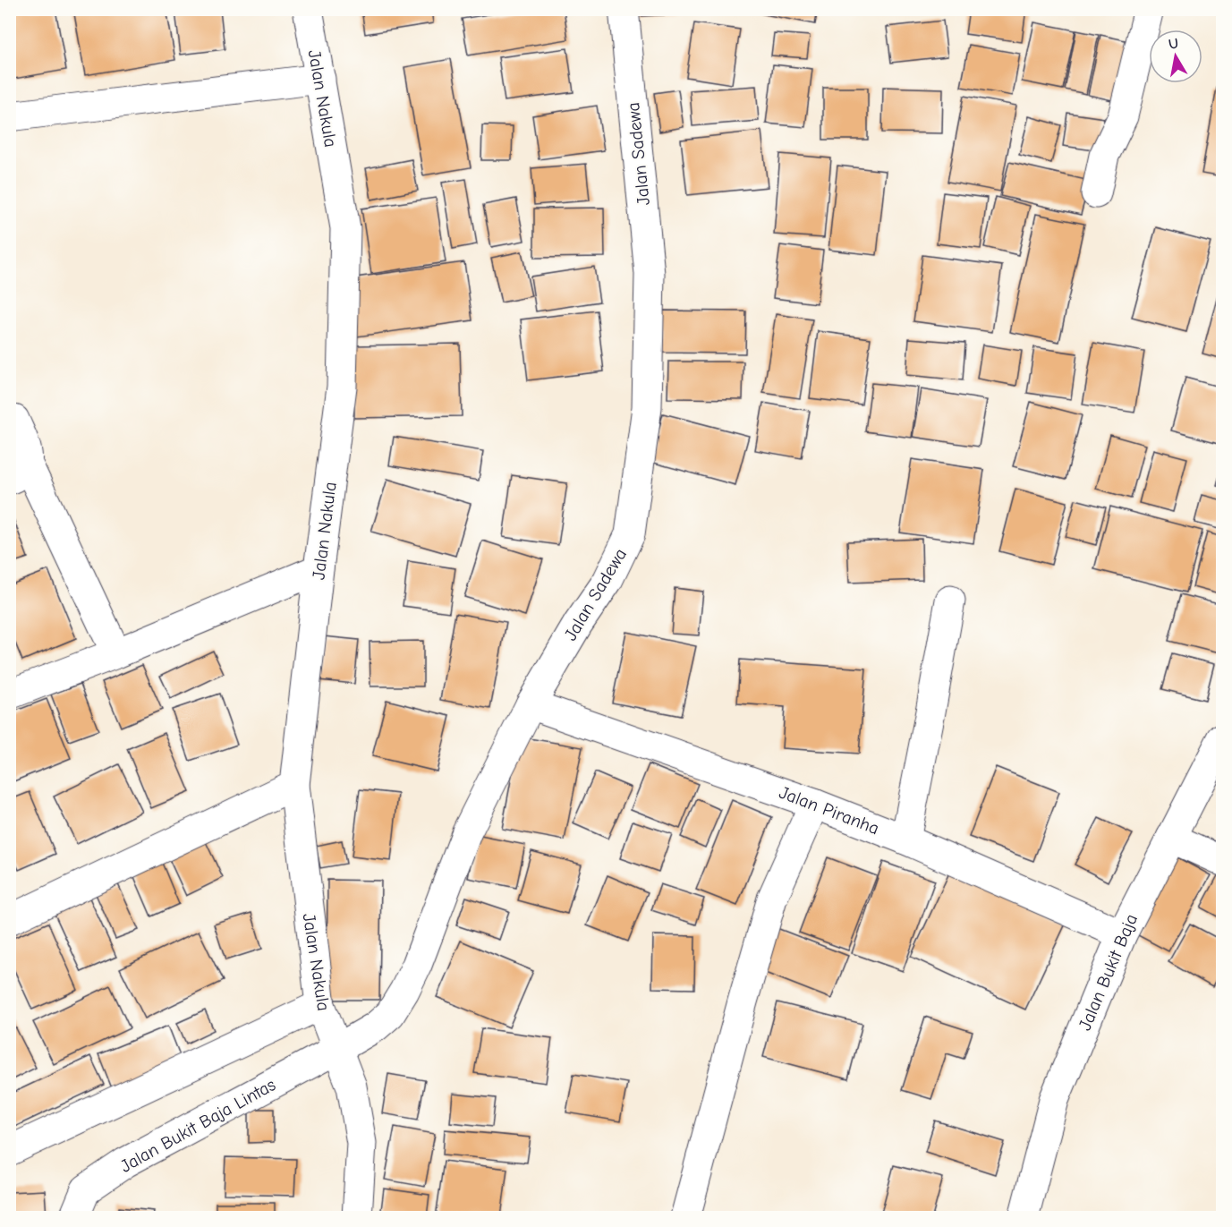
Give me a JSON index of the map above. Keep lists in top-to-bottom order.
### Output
{
  "streets": {
    "street": [
      "Jalan Nakula",
      "Jalan Sadewa",
      "Jalan Piranha",
      "Jalan Bukit Baja",
      "Jalan Bukit Baja Lintas"
    ]
  },
  "crossings": [
    ["Jalan Nakula", "Jalan Sadewa"],
    ["Jalan Nakula", "Jalan Bukit Baja Lintas"],
    ["Jalan Sadewa", "Jalan Piranha"],
    ["Jalan Sadewa", "Jalan Bukit Baja Lintas"],
    ["Jalan Piranha", "Jalan Bukit Baja"]
  ],
  "north": "top"
}
